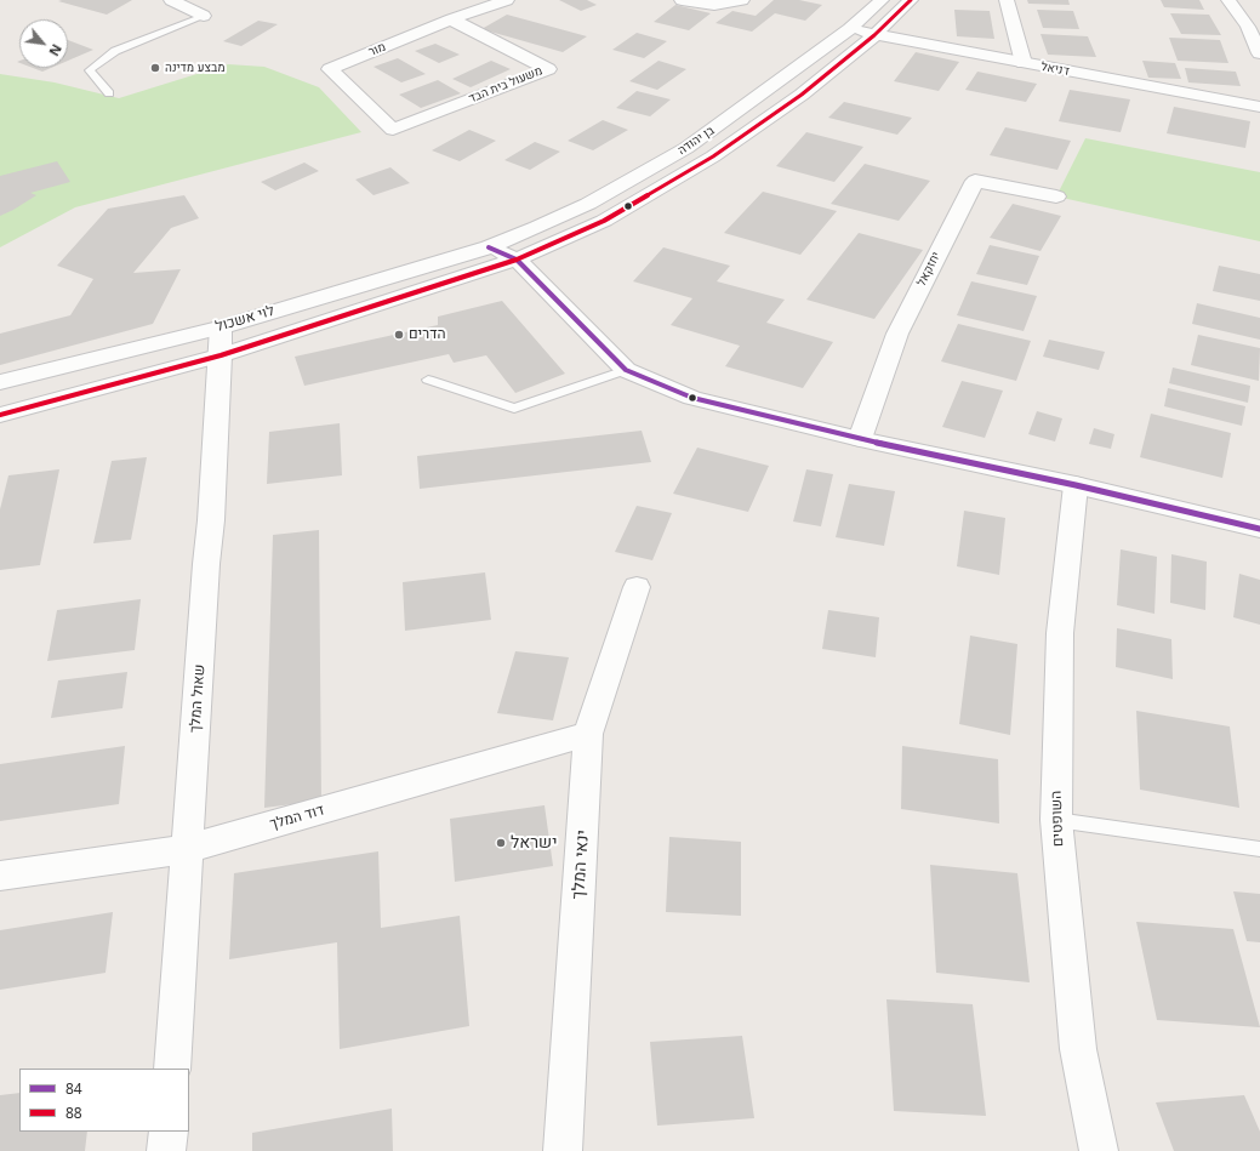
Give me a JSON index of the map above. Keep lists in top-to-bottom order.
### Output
{
  "streets": {
    "street": [
      "מור",
      "דניאל",
      "משעול בית הבד",
      "בן יהודה",
      "יחזקאל",
      "לוי אשכול",
      "שאול המלך",
      "דוד המלך",
      "השופטים",
      "ינאי המלך"
    ]
  },
  "crossings": [
    ["מור", "משעול בית הבד"],
    ["דניאל", "בן יהודה"],
    ["בן יהודה", "לוי אשכול"],
    ["לוי אשכול", "שאול המלך"],
    ["שאול המלך", "דוד המלך"],
    ["דוד המלך", "ינאי המלך"]
  ],
  "places": ["מבצע מדינה", "הדרים", "ישראל"],
  "lines": ["transit line 88", "transit line 84"],
  "legend": ["84", "88"],
  "north": "bottom right"
}
